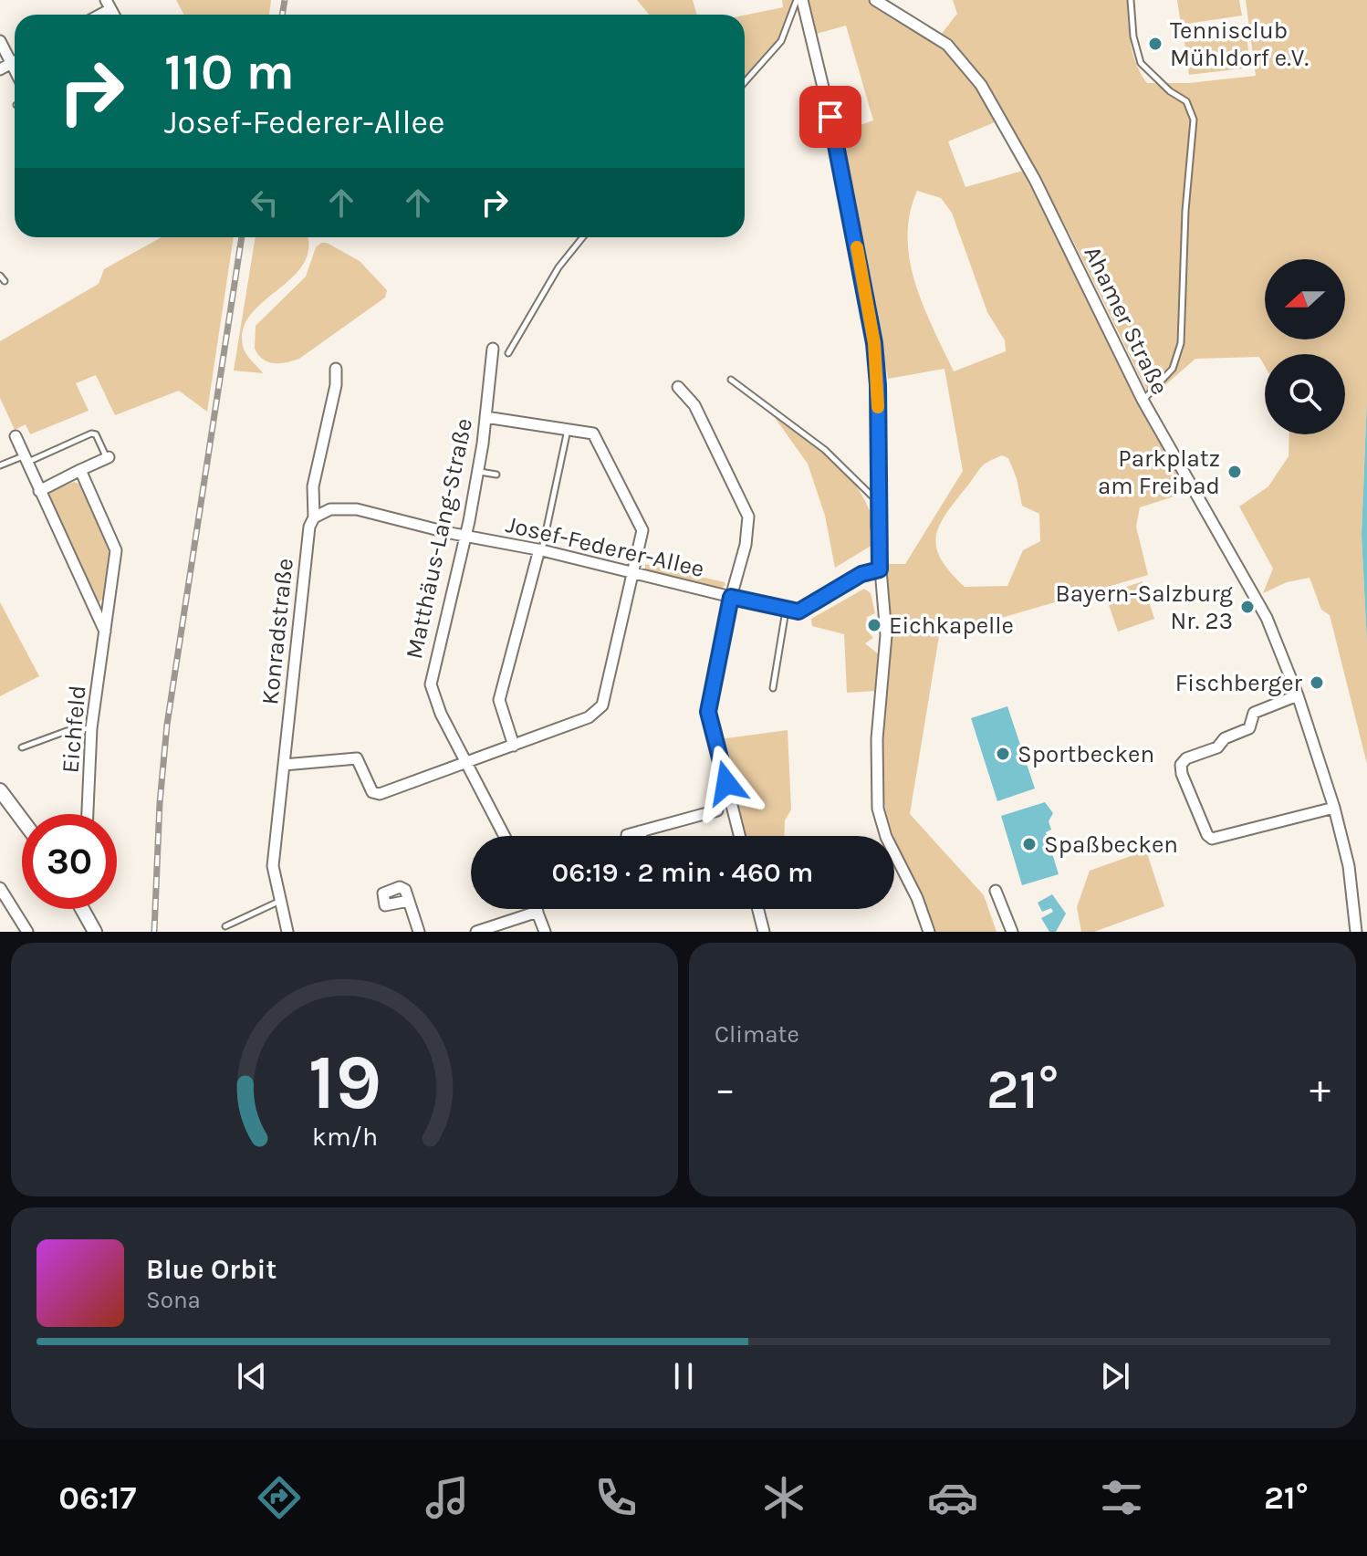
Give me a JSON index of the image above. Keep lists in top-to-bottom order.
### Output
{
  "streets": {
    "street": [
      "Ahamer Straße",
      "Matthäus-Lang-Straße",
      "Josef-Federer-Allee",
      "Konradstraße",
      "Eichfeld"
    ]
  },
  "crossings": [
    ["Matthäus-Lang-Straße", "Josef-Federer-Allee"],
    ["Josef-Federer-Allee", "Konradstraße"]
  ],
  "places": [
    "Tennisclub Mühldorf e.V.",
    "Parkplatz am Freibad",
    "Bayern-Salzburg Nr. 23",
    "Eichkapelle",
    "Fischberger",
    "Sportbecken",
    "Spaßbecken"
  ],
  "north": "left",
  "page": {
    "turn": ["110 m", "Josef-Federer-Allee"],
    "limit": "30",
    "trip": "06:19 · 2 min · 460 m",
    "tile": "Climate",
    "heat": ["−", "21°", "+"],
    "song": ["Blue Orbit", "Sona"],
    "tabs": ["06:17", "21°"],
    "gauge": ["19", "km/h"]
  }
}
